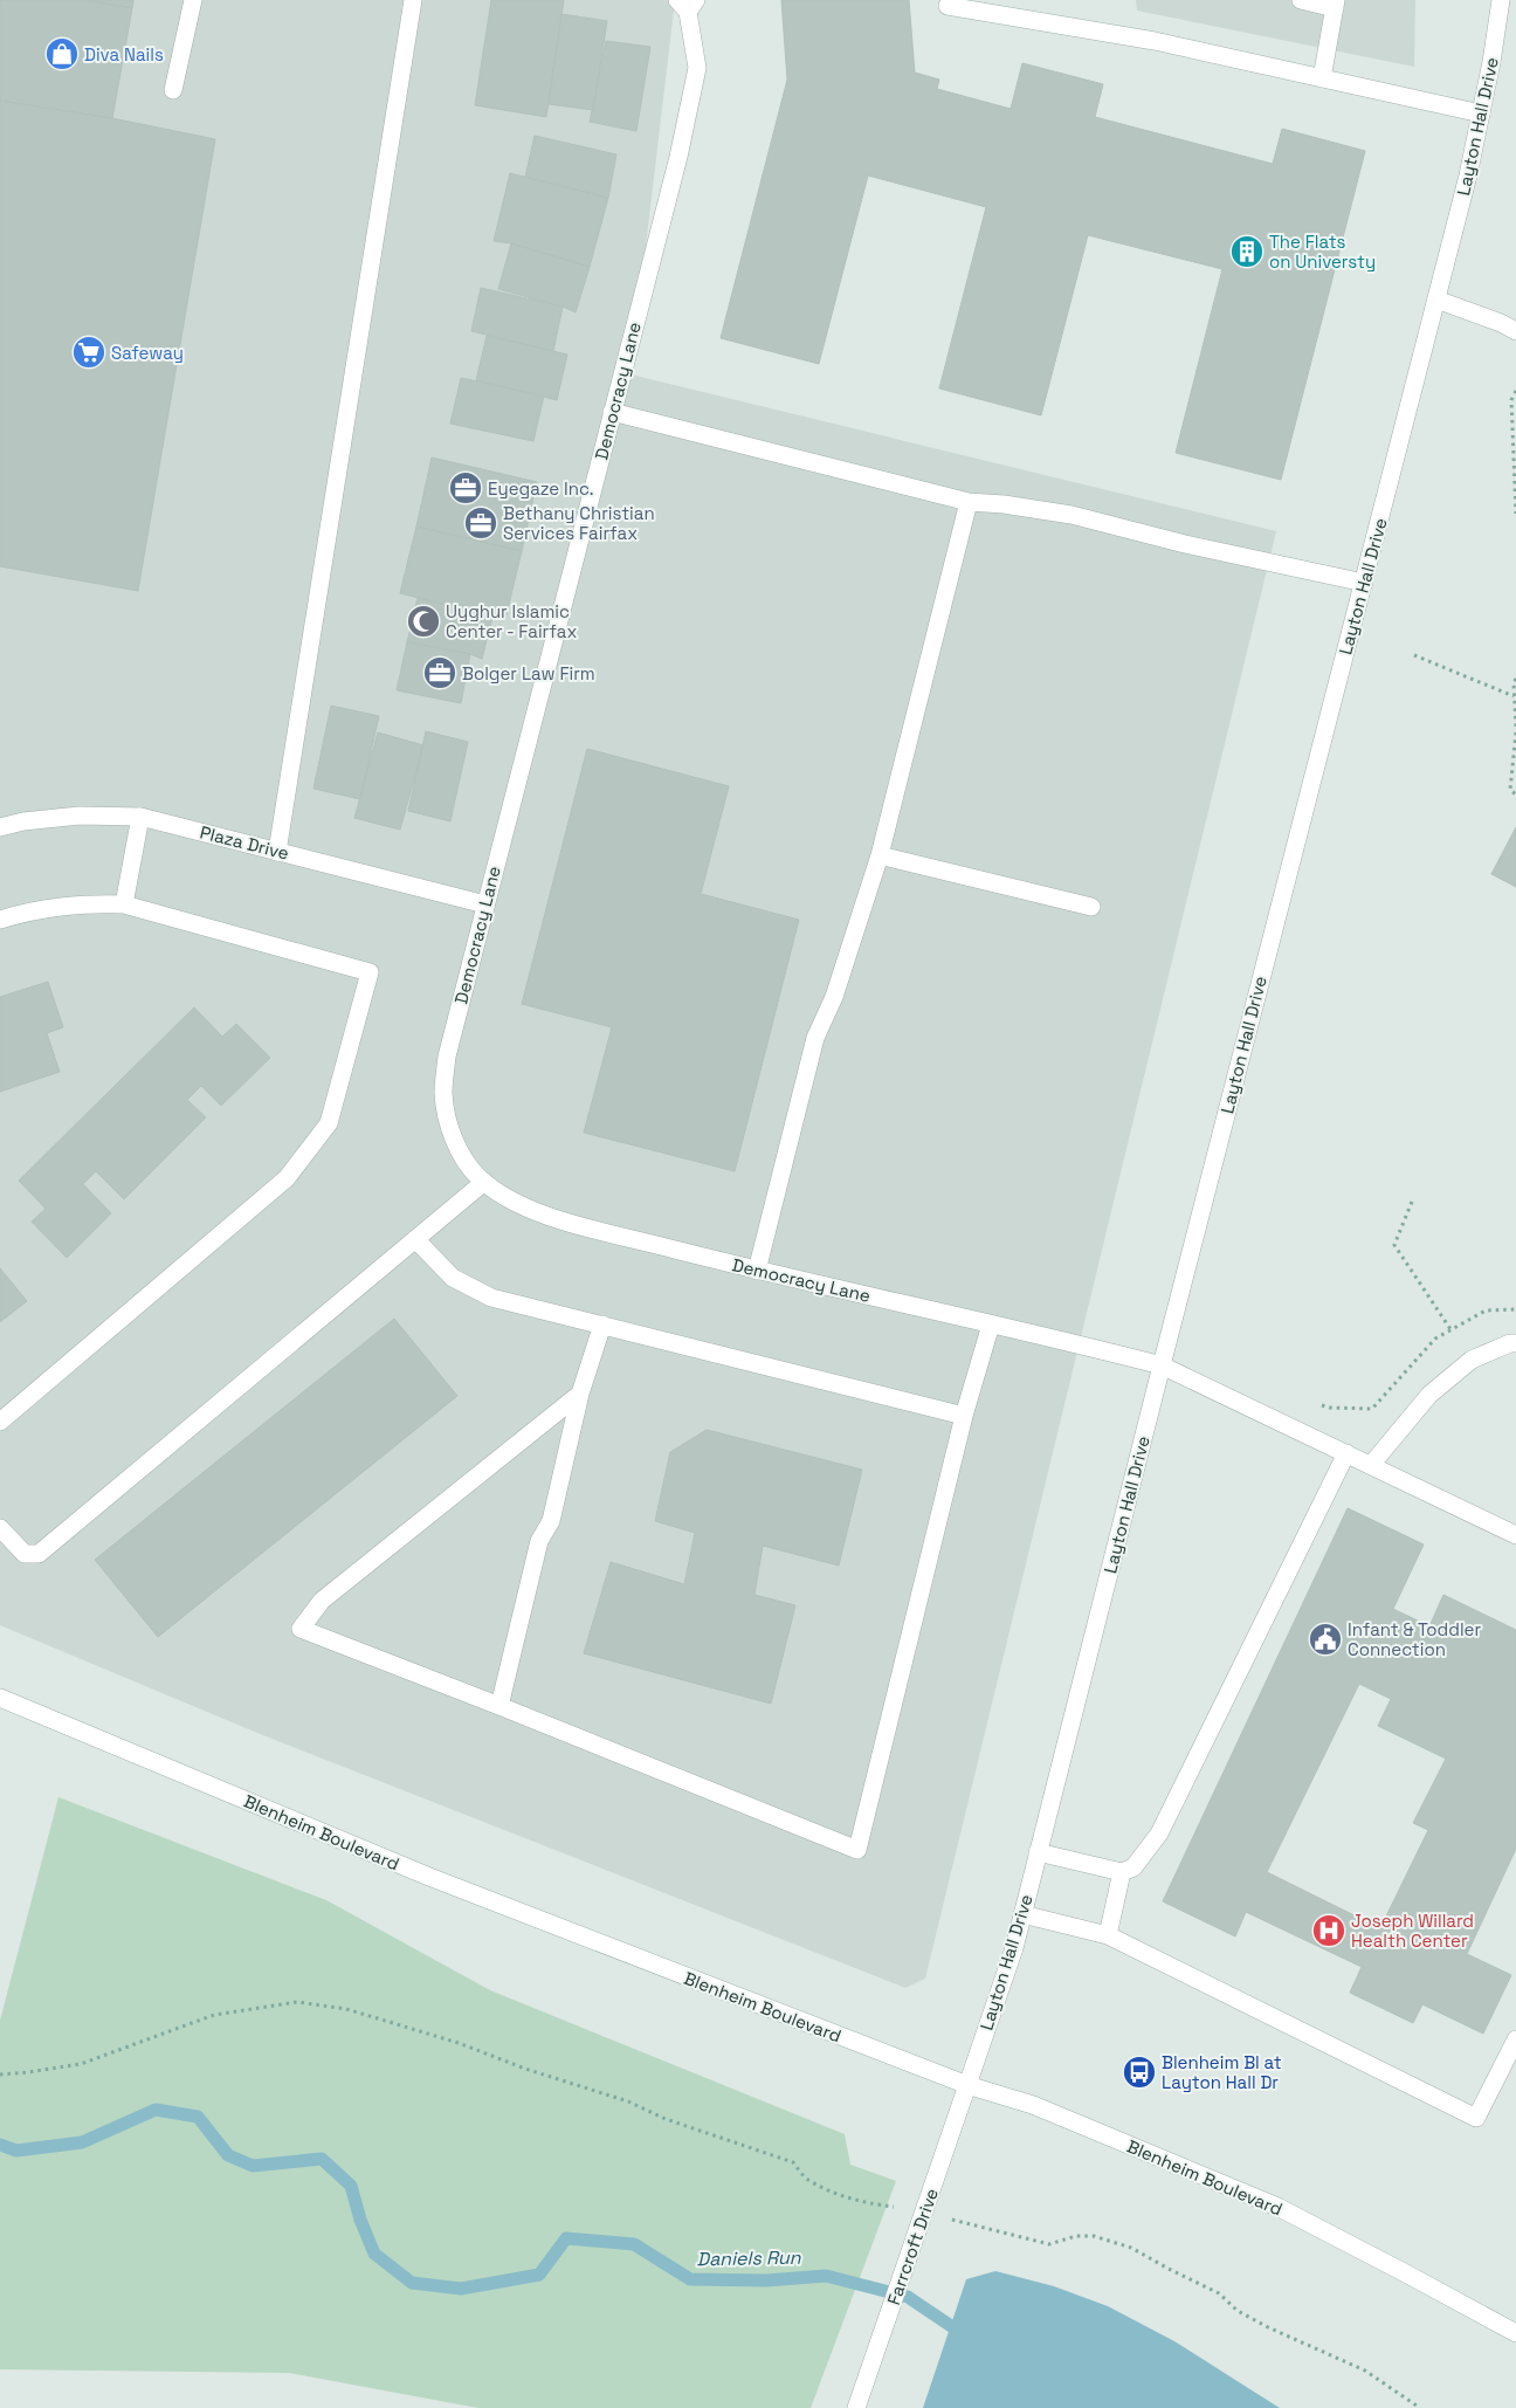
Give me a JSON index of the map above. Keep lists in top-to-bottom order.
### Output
{
  "streets": {
    "street": [
      "Layton Hall Drive",
      "Democracy Lane",
      "Plaza Drive",
      "Blenheim Boulevard",
      "Farrcroft Drive"
    ]
  },
  "crossings": [
    ["Layton Hall Drive", "Democracy Lane"],
    ["Layton Hall Drive", "Blenheim Boulevard"],
    ["Layton Hall Drive", "Farrcroft Drive"],
    ["Democracy Lane", "Plaza Drive"],
    ["Blenheim Boulevard", "Farrcroft Drive"]
  ],
  "water": ["Daniels Run"],
  "places": {
    "shop": ["Diva Nails"],
    "building": ["The Flats on Universty"],
    "supermarket": ["Safeway"],
    "office": ["Eyegaze Inc.", "Bethany Christian Services Fairfax", "Bolger Law Firm"],
    "mosque": ["Uyghur Islamic Center - Fairfax"],
    "public building": ["Infant & Toddler Connection"],
    "hospital": ["Joseph Willard Health Center"],
    "bus stop": ["Blenheim Bl at Layton Hall Dr"]
  }
}
